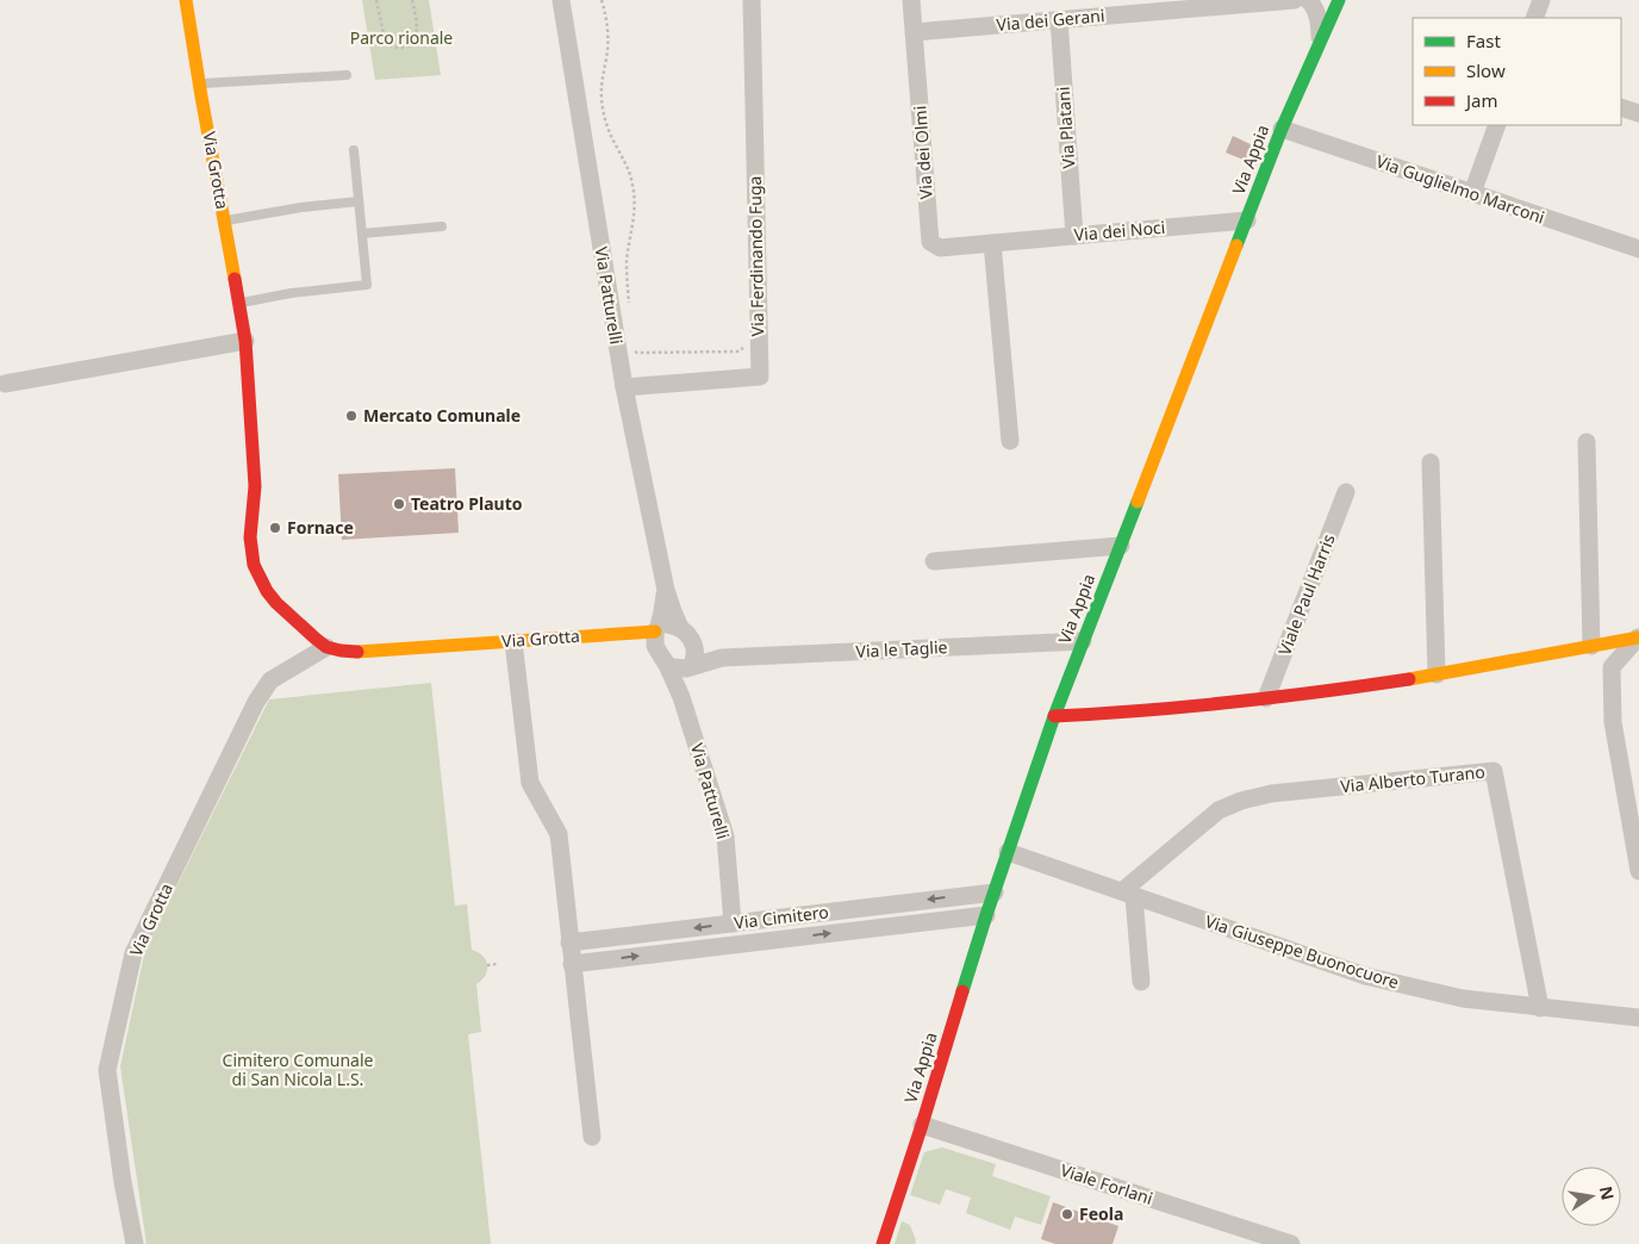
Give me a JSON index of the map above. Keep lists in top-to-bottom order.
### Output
{
  "streets": {
    "street": [
      "Via dei Gerani",
      "Via Platani",
      "Via dei Olmi",
      "Via Appia",
      "Via Grotta",
      "Via Guglielmo Marconi",
      "Via dei Noci",
      "Via Ferdinando Fuga",
      "Via Patturelli",
      "Viale Paul Harris",
      "Via le Taglie",
      "Via Alberto Turano",
      "Via Cimitero",
      "Via Giuseppe Buonocuore",
      "Viale Forlani"
    ]
  },
  "crossings": [
    ["Via dei Gerani", "Via Platani"],
    ["Via dei Gerani", "Via dei Olmi"],
    ["Via Platani", "Via dei Noci"],
    ["Via dei Olmi", "Via dei Noci"],
    ["Via Appia", "Via Guglielmo Marconi"],
    ["Via Appia", "Via dei Noci"],
    ["Via Appia", "Via le Taglie"],
    ["Via Appia", "Via Cimitero"],
    ["Via Appia", "Via Giuseppe Buonocuore"],
    ["Via Appia", "Viale Forlani"],
    ["Via Grotta", "Via Patturelli"],
    ["Via Grotta", "Via le Taglie"],
    ["Via Ferdinando Fuga", "Via Patturelli"],
    ["Via Patturelli", "Via le Taglie"],
    ["Via Patturelli", "Via Cimitero"],
    ["Via Alberto Turano", "Via Giuseppe Buonocuore"]
  ],
  "parks": ["Parco rionale", "Cimitero Comunale di San Nicola L.S."],
  "places": [
    "Mercato Comunale",
    "Teatro Plauto",
    "Fornace",
    "Feola"
  ],
  "legend": ["Fast", "Slow", "Jam"],
  "north": "right"
}
